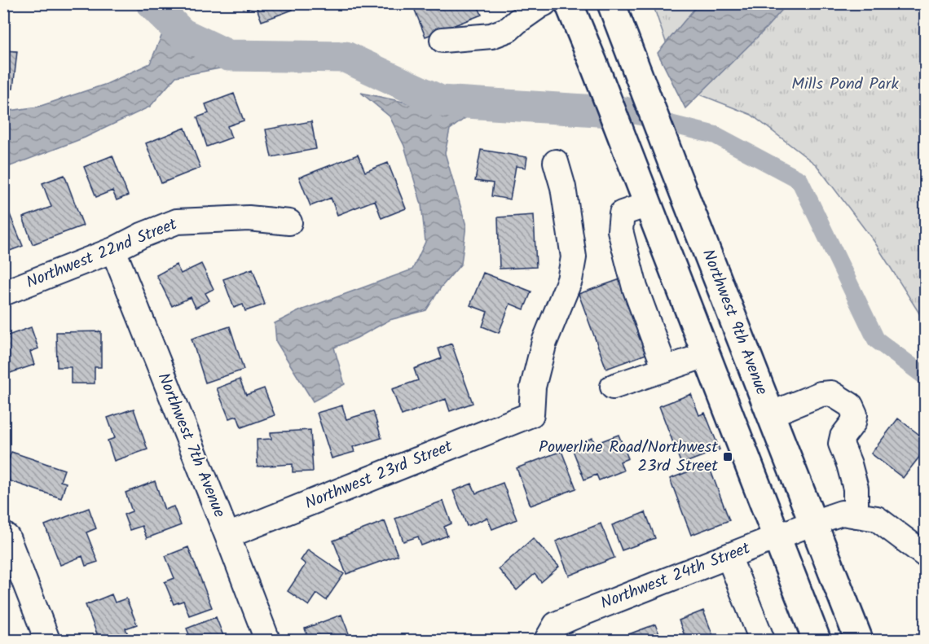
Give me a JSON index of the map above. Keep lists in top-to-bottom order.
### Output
{
  "streets": {
    "main road": ["Northwest 9th Avenue"],
    "street": [
      "Northwest 22nd Street",
      "Northwest 7th Avenue",
      "Northwest 23rd Street",
      "Northwest 24th Street"
    ]
  },
  "crossings": [
    ["Northwest 22nd Street", "Northwest 7th Avenue"],
    ["Northwest 9th Avenue", "Northwest 24th Street"],
    ["Northwest 7th Avenue", "Northwest 23rd Street"]
  ],
  "parks": ["Mills Pond Park"],
  "places": {
    "transit": ["Powerline Road/Northwest 23rd Street"]
  }
}
